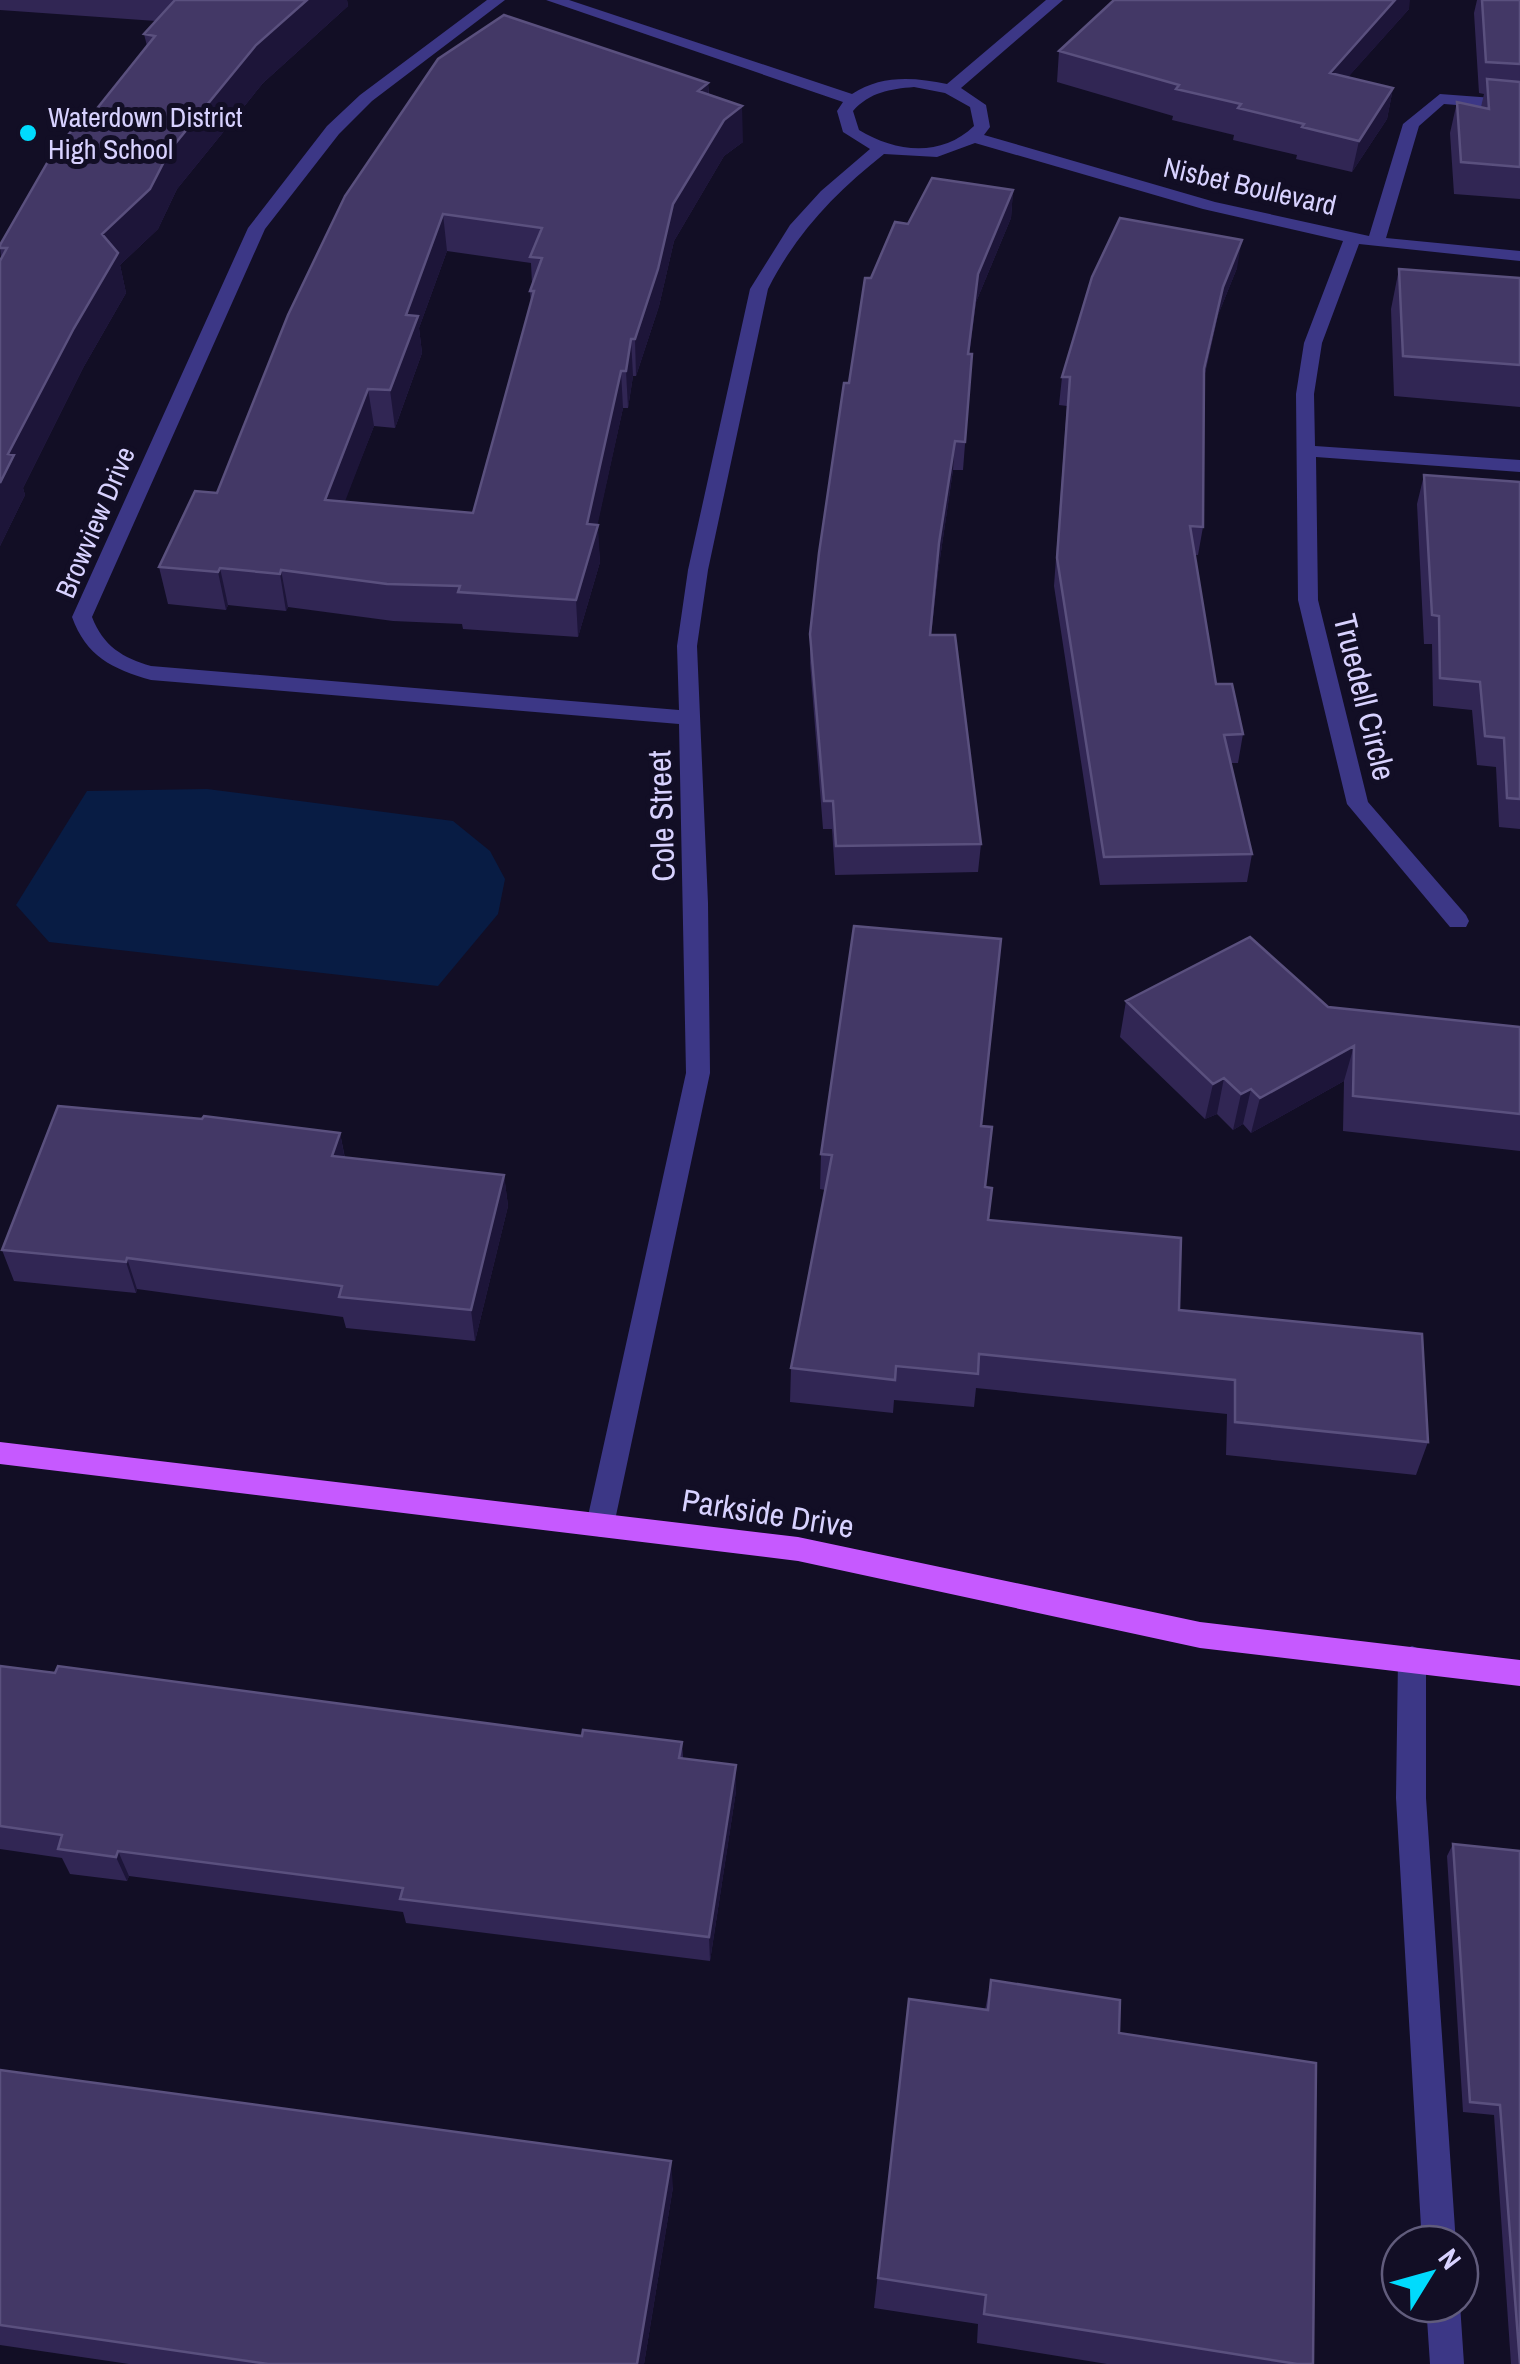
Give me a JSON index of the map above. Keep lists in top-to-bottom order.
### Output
{
  "streets": {
    "main road": ["Parkside Drive"],
    "street": [
      "Nisbet Boulevard",
      "Browview Drive",
      "Truedell Circle",
      "Cole Street"
    ]
  },
  "crossings": [
    ["Nisbet Boulevard", "Truedell Circle"],
    ["Browview Drive", "Cole Street"],
    ["Cole Street", "Parkside Drive"]
  ],
  "places": ["Waterdown District High School"],
  "north": "top right"
}
